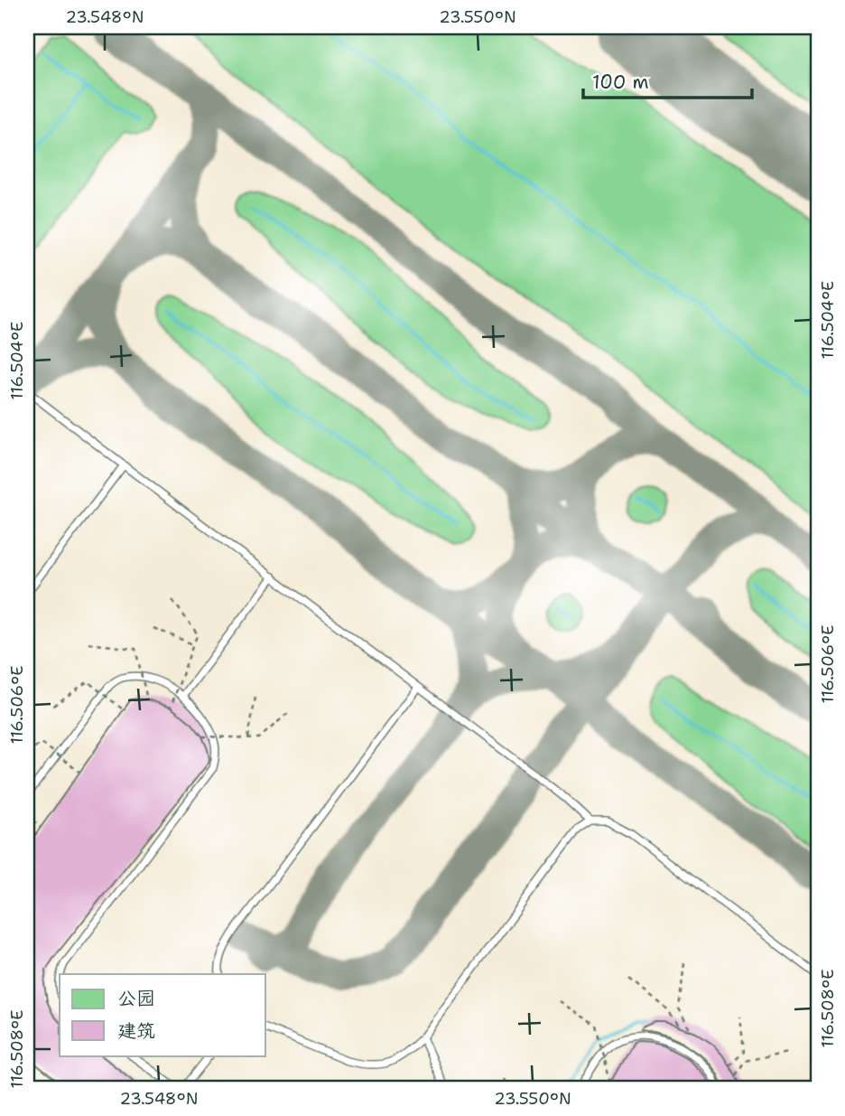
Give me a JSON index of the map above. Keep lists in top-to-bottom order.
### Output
{
  "legend": ["公园", "建筑"],
  "scale_bar": "100 m",
  "coordinates": [
    "23.548°N",
    "23.550°N",
    "116.504°E",
    "116.506°E",
    "116.508°E"
  ]
}
